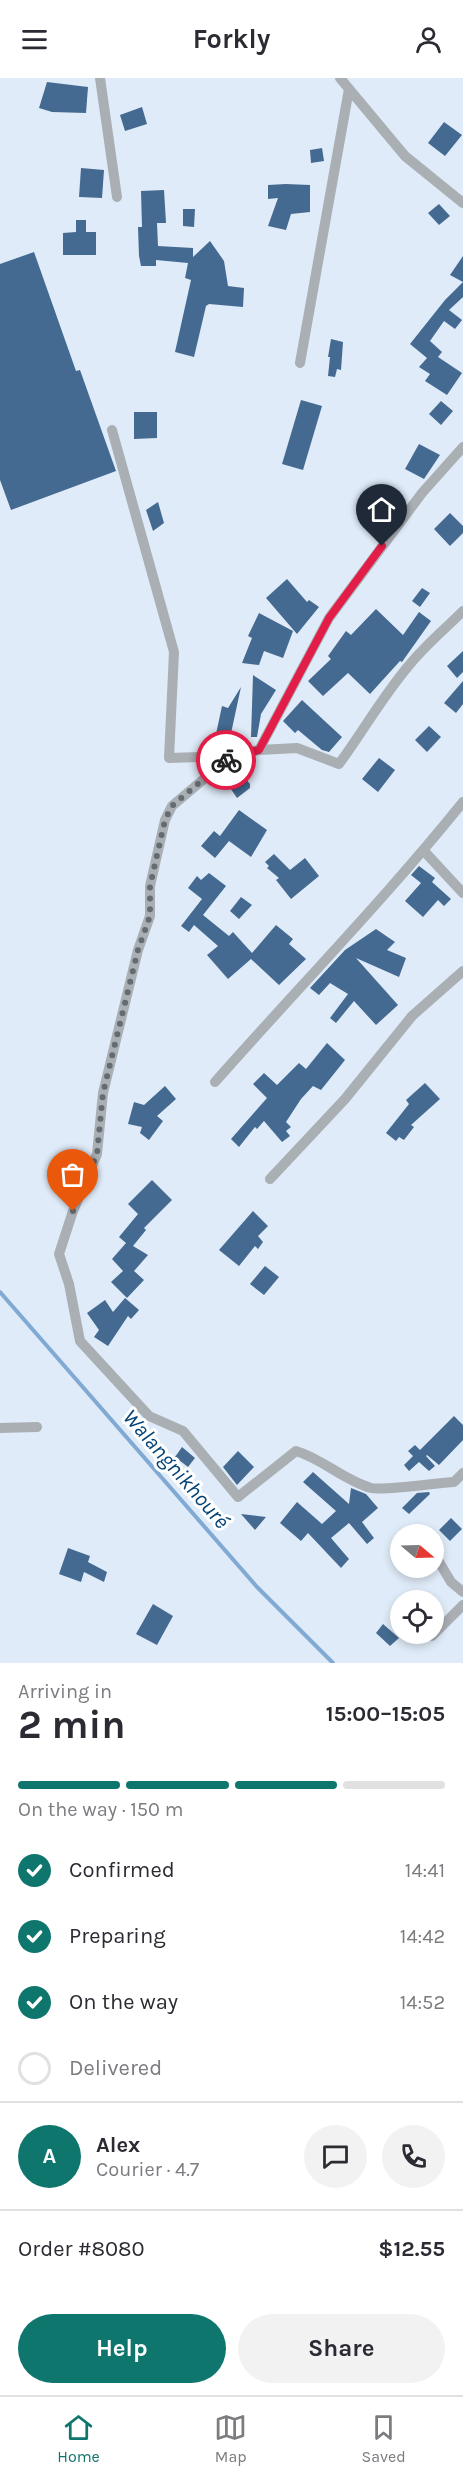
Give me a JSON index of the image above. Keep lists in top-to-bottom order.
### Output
{
  "water": ["Walangnikhouré"],
  "north": "right",
  "page": {
    "header": "Forkly",
    "heading": ["2 min", "Arriving in", "15:00–15:05"],
    "panel": [
      "Alex",
      "Courier · 4.7",
      "Order #8080",
      "$12.55"
    ],
    "bar": "On the way · 150 m",
    "list": [
      ["Confirmed", "14:41"],
      ["Preparing", "14:42"],
      ["On the way", "14:52"],
      "Delivered"
    ],
    "round": "A",
    "buttons": ["Help", "Share"],
    "tabs": ["Home", "Map", "Saved"]
  }
}
